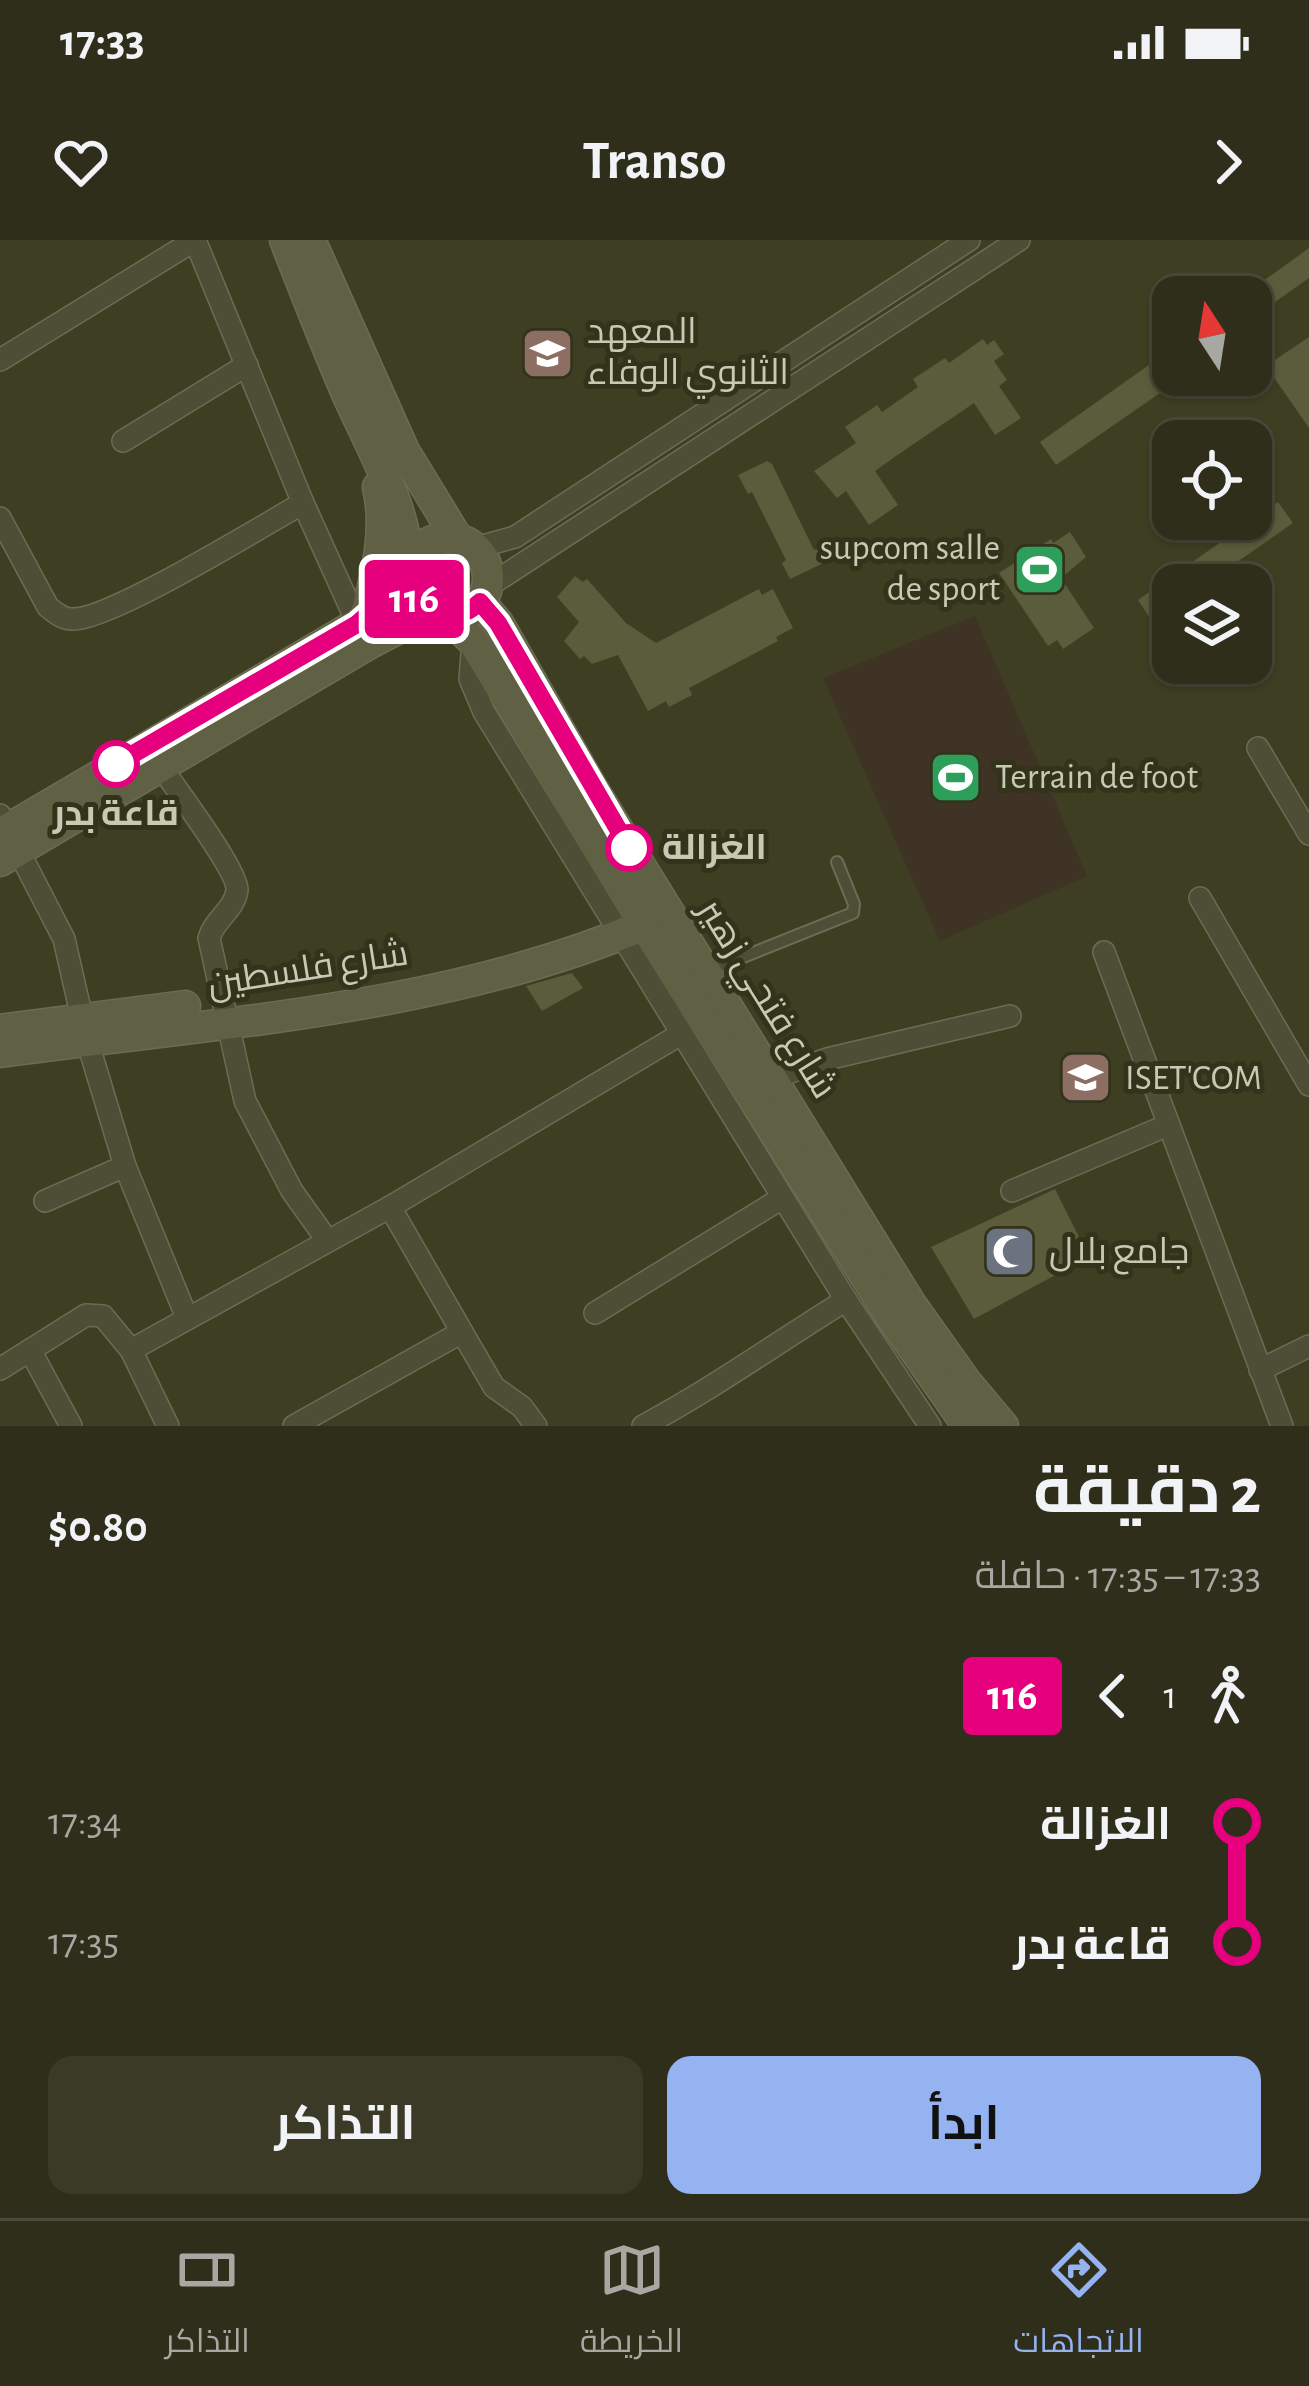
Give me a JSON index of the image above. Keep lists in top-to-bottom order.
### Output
{
  "streets": {
    "street": ["شارع فلسطين", "شارع فتحي زهير"]
  },
  "crossings": [
    ["شارع فلسطين", "شارع فتحي زهير"]
  ],
  "places": {
    "school or university": ["المعهد الثانوي الوفاء", "ISET'COM"],
    "sports": ["supcom salle de sport", "Terrain de foot"],
    "other": ["قاعة بدر", "الغزالة"],
    "mosque": ["جامع بلال"]
  },
  "lines": ["bus line 116"],
  "north": "top",
  "page": {
    "status": "17:33",
    "header": "Transo",
    "on_map": "116",
    "heading": ["2 دقيقة", "17:33 – 17:35 · حافلة", "$0.80"],
    "legs": ["1", "116"],
    "list": [
      {
        "name": "الغزالة",
        "value": "17:34"
      },
      {
        "name": "قاعة بدر",
        "value": "17:35"
      }
    ],
    "buttons": ["ابدأ", "التذاكر"],
    "tabs": ["الاتجاهات", "الخريطة", "التذاكر"]
  }
}
